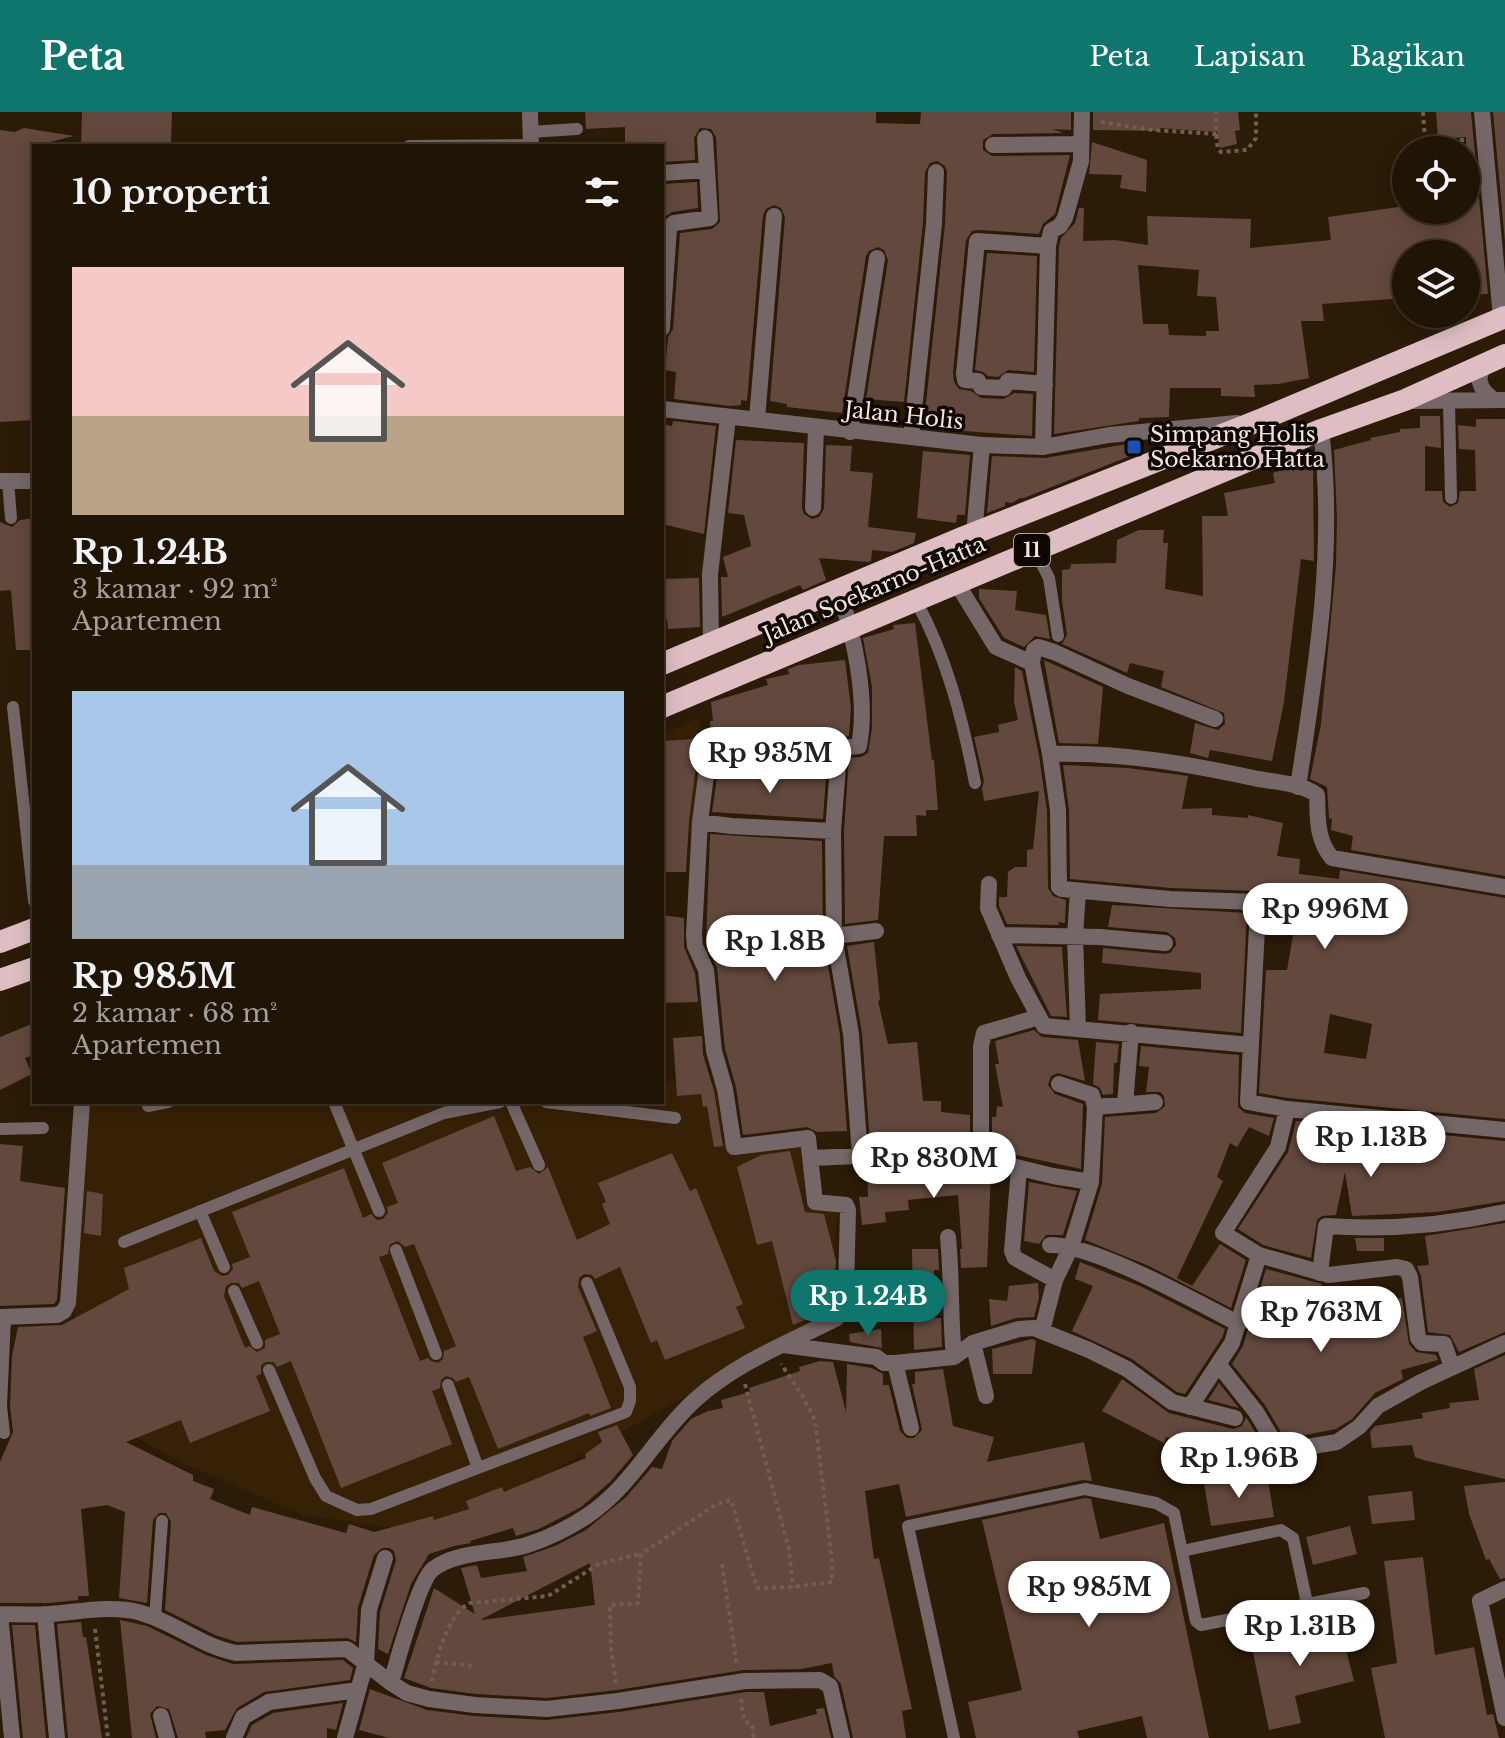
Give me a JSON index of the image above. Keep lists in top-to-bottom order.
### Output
{
  "streets": {
    "highway": ["11", "Jalan Soekarno-Hatta"],
    "street": ["Jalan Holis"]
  },
  "crossings": [
    ["Jalan Holis", "Jalan Soekarno-Hatta"]
  ],
  "places": {
    "transit": ["Simpang Holis Soekarno Hatta"]
  },
  "page": {
    "header": "Peta",
    "nav": ["Peta", "Lapisan", "Bagikan"],
    "heading": "10 properti",
    "list": [
      {
        "name": "Rp 1.24B",
        "note": "3 kamar · 92 m² · Apartemen"
      },
      {
        "name": "Rp 985M",
        "note": "2 kamar · 68 m² · Apartemen"
      }
    ],
    "price": [
      "Rp 935M",
      "Rp 996M",
      "Rp 1.8B",
      "Rp 1.13B",
      "Rp 830M",
      "Rp 1.24B",
      "Rp 763M",
      "Rp 1.96B",
      "Rp 985M",
      "Rp 1.31B"
    ]
  }
}
